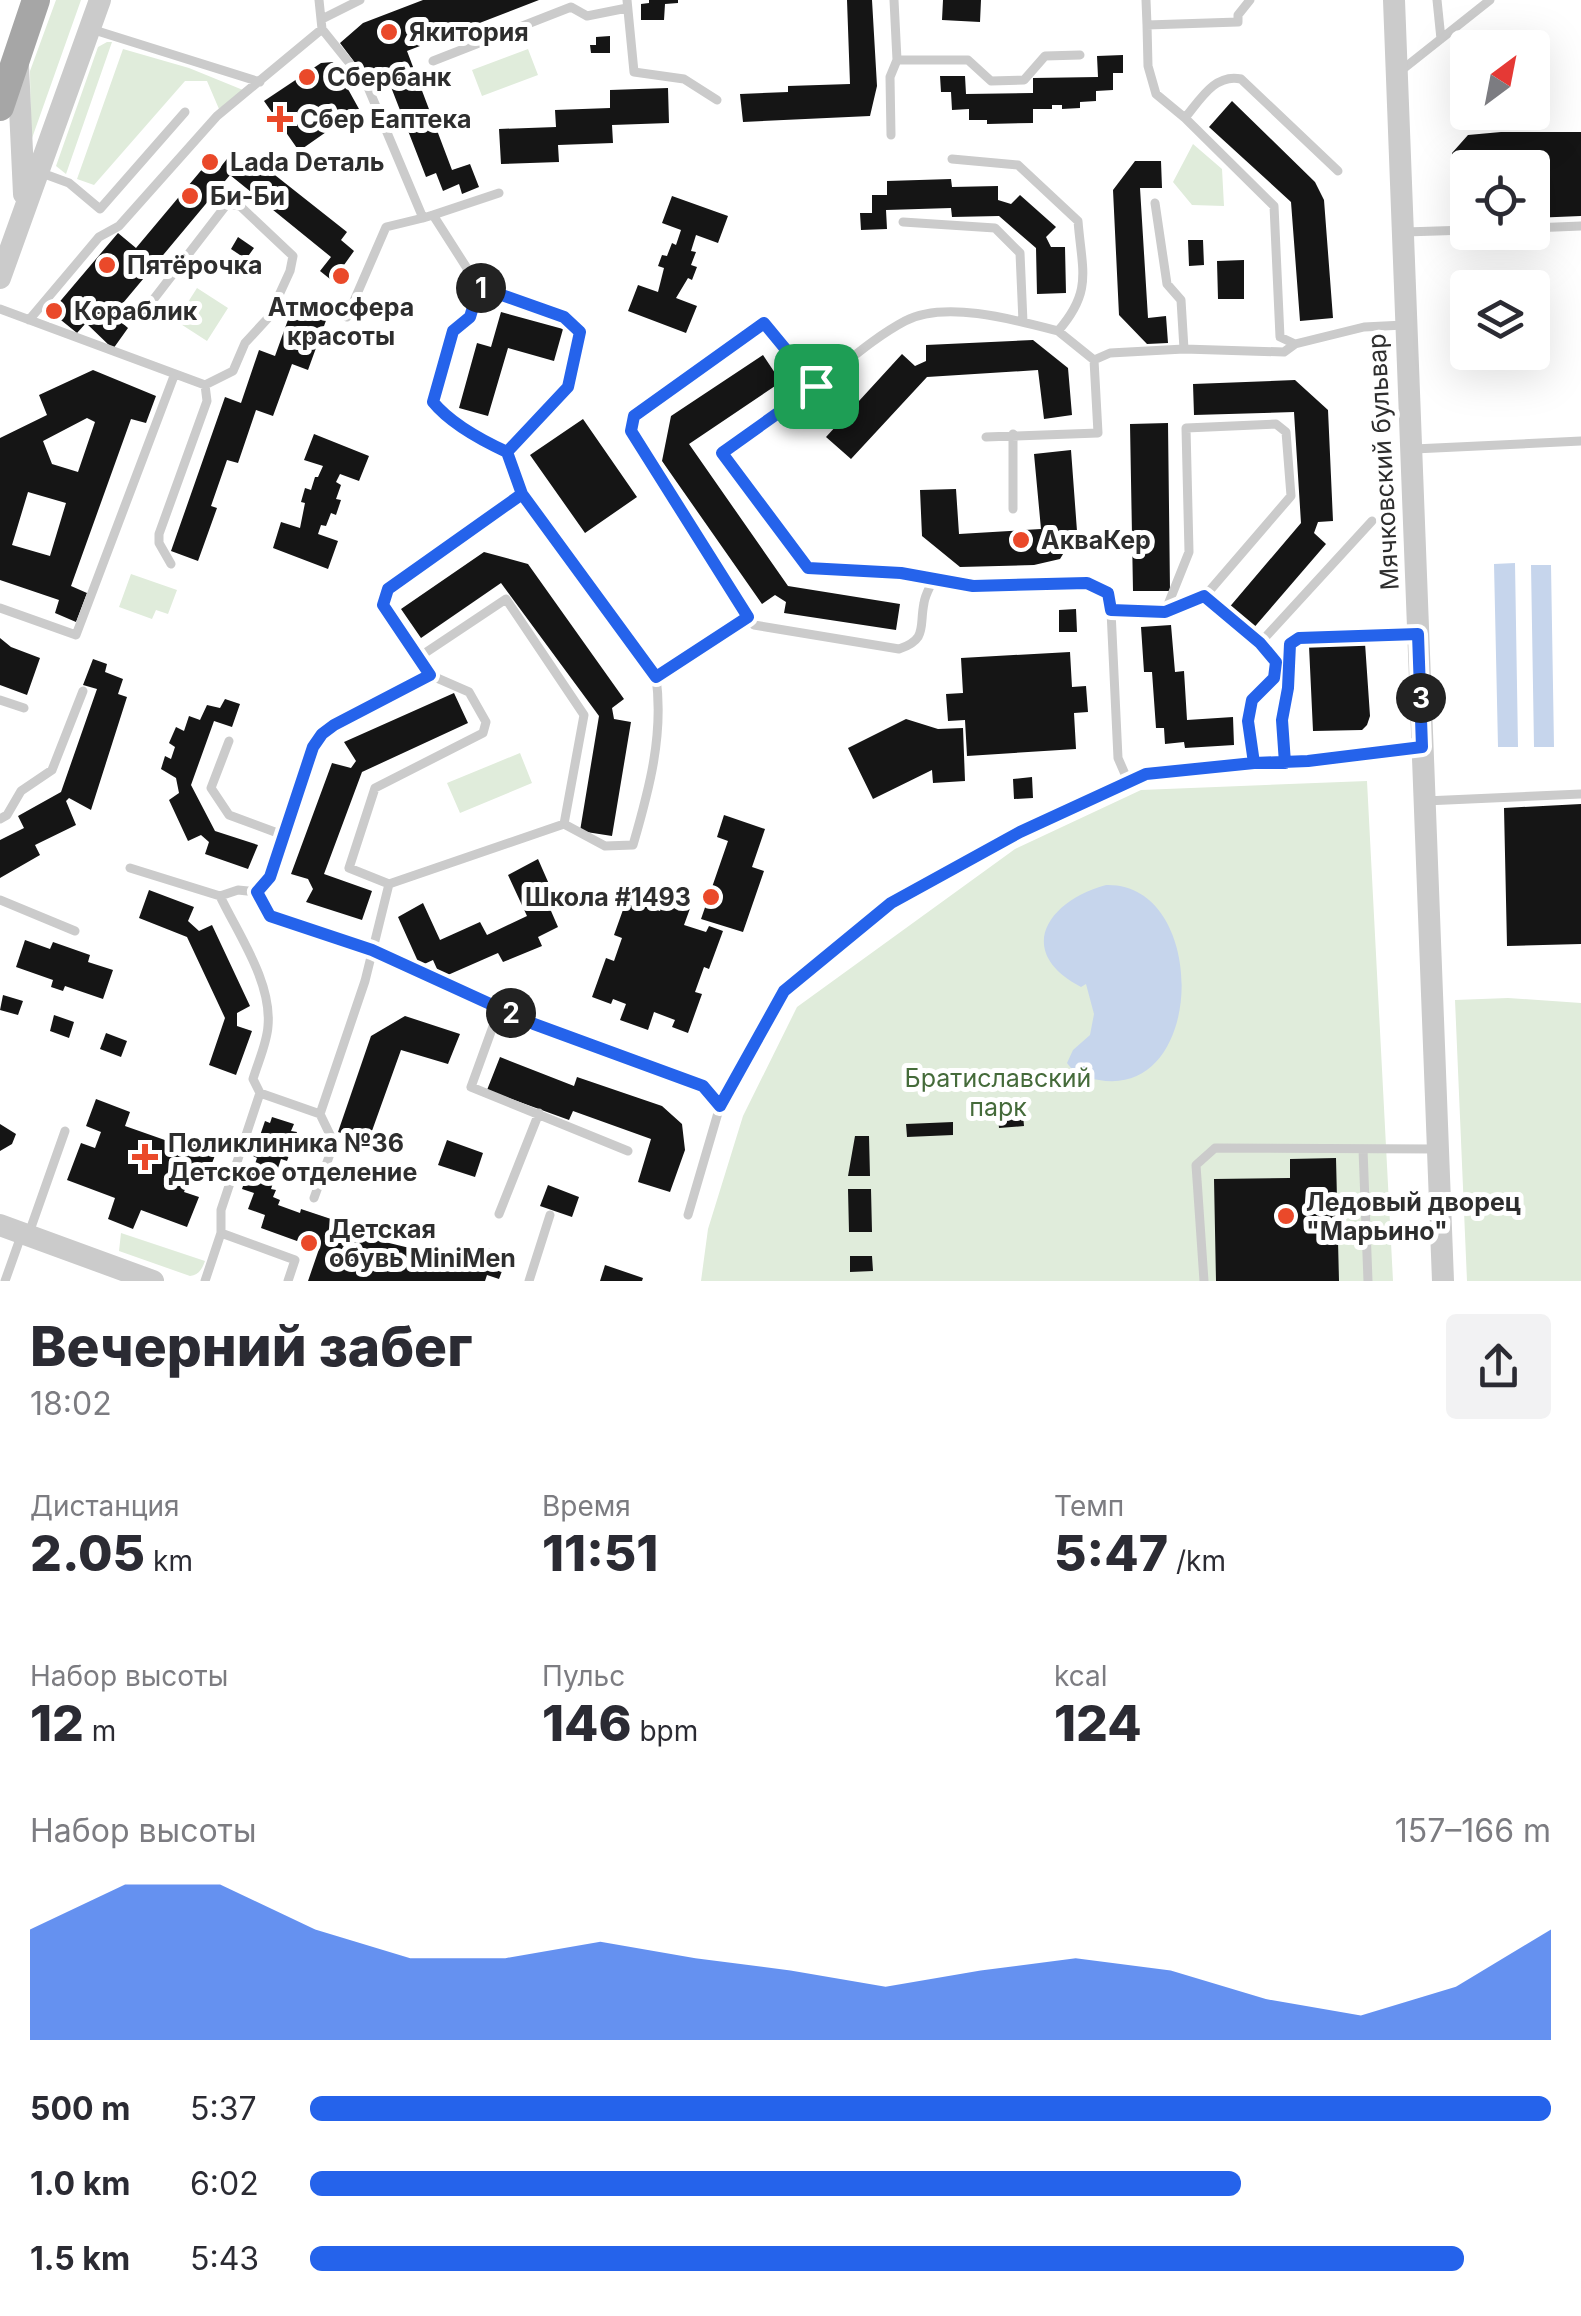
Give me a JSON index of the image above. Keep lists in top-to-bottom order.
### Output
{
  "streets": {
    "street": ["Мячковский бульвар"]
  },
  "parks": ["Братиславский парк"],
  "places": {
    "other": [
      "Якитория",
      "Сбербанк",
      "Lada Dеталь",
      "Би-Би",
      "Пятёрочка",
      "Атмосфера красоты",
      "Кораблик",
      "АкваКер",
      "Школа #1493",
      "Ледовый дворец \"Марьино\"",
      "Детская обувь MiniMen"
    ],
    "health": ["Сбер Еаптека", "Поликлиника №36 Детское отделение"]
  },
  "north": "top right",
  "page": {
    "pins": ["1", "3", "2"],
    "heading": ["Вечерний забег", "18:02"],
    "stats": [
      ["Дистанция", "2.05 km"],
      ["Время", "11:51"],
      ["Темп", "5:47 /km"],
      ["Набор высоты", "12 m"],
      ["Пульс", "146 bpm"],
      ["kcal", "124"]
    ],
    "chart": ["Набор высоты", "157–166 m"],
    "list": [
      {
        "name": "500 m",
        "note": "5:37"
      },
      {
        "name": "1.0 km",
        "note": "6:02"
      },
      {
        "name": "1.5 km",
        "note": "5:43"
      }
    ]
  }
}
